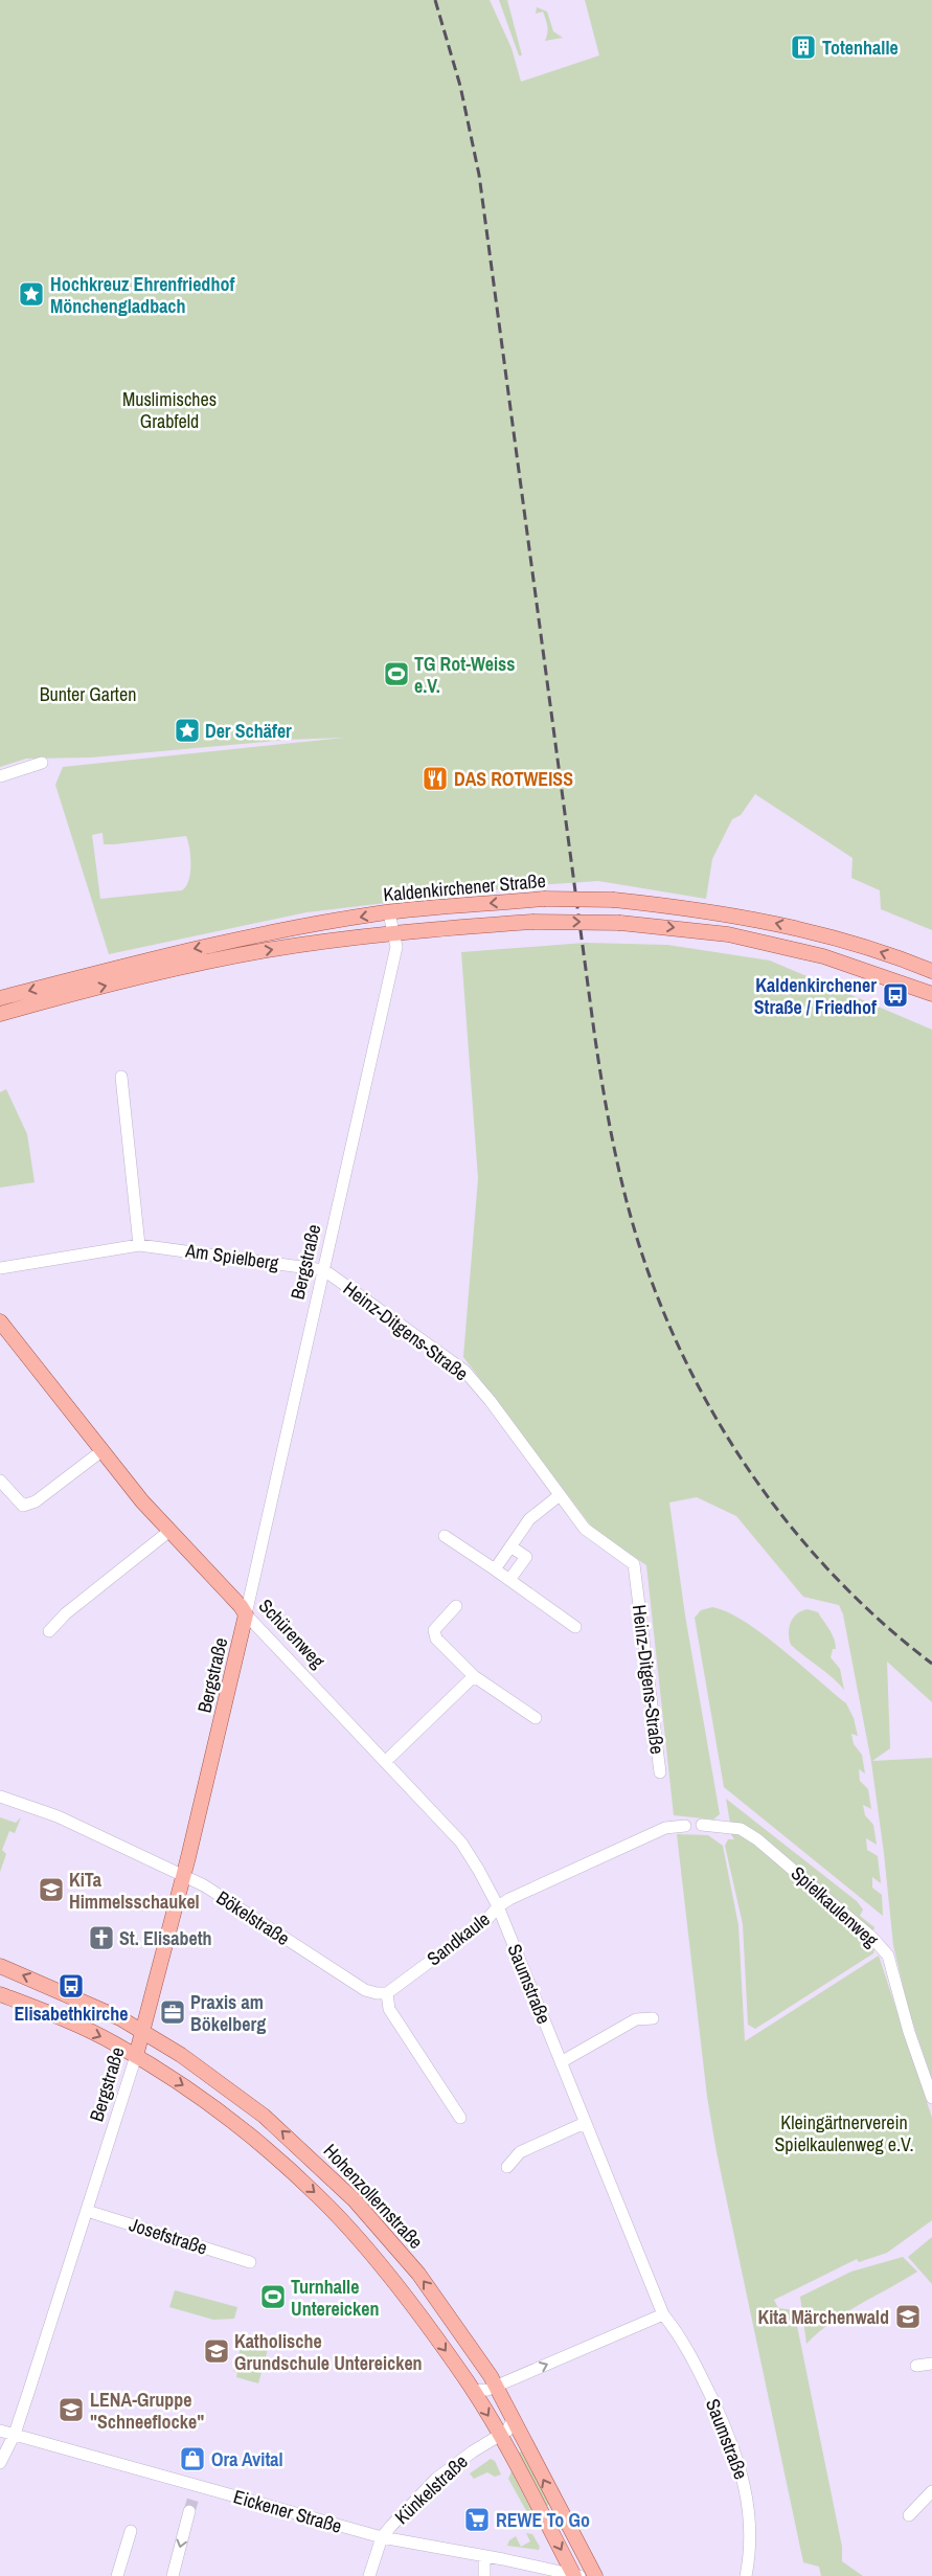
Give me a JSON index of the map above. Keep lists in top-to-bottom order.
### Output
{
  "streets": {
    "main road": [
      "Kaldenkirchener Straße",
      "Bergstraße",
      "Schürenweg",
      "Hohenzollernstraße"
    ],
    "street": [
      "Am Spielberg",
      "Heinz-Ditgens-Straße",
      "Spielkaulenweg",
      "Bökelstraße",
      "Sandkaule",
      "Saumstraße",
      "Josefstraße",
      "Künkelstraße",
      "Eickener Straße"
    ]
  },
  "crossings": [
    ["Kaldenkirchener Straße", "Bergstraße"],
    ["Am Spielberg", "Bergstraße"],
    ["Am Spielberg", "Heinz-Ditgens-Straße"],
    ["Bergstraße", "Heinz-Ditgens-Straße"],
    ["Bergstraße", "Schürenweg"],
    ["Bergstraße", "Bökelstraße"],
    ["Bergstraße", "Hohenzollernstraße"],
    ["Bergstraße", "Josefstraße"],
    ["Bergstraße", "Eickener Straße"],
    ["Schürenweg", "Sandkaule"],
    ["Schürenweg", "Saumstraße"],
    ["Bökelstraße", "Sandkaule"],
    ["Sandkaule", "Saumstraße"],
    ["Hohenzollernstraße", "Künkelstraße"],
    ["Künkelstraße", "Eickener Straße"]
  ],
  "parks": ["Muslimisches Grabfeld", "Bunter Garten", "Kleingärtnerverein Spielkaulenweg e.V."],
  "places": {
    "building": ["Totenhalle"],
    "place": ["Hochkreuz Ehrenfriedhof Mönchengladbach", "Der Schäfer"],
    "sports": ["TG Rot-Weiss e.V.", "Turnhalle Untereicken"],
    "restaurant": ["DAS ROTWEISS"],
    "bus stop": ["Kaldenkirchener Straße / Friedhof", "Elisabethkirche"],
    "school or university": [
      "KiTa Himmelsschaukel",
      "Kita Märchenwald",
      "Katholische Grundschule Untereicken",
      "LENA-Gruppe \"Schneeflocke\""
    ],
    "church": ["St. Elisabeth"],
    "office": ["Praxis am Bökelberg"],
    "shop": ["Ora Avital"],
    "supermarket": ["REWE To Go"]
  }
}
